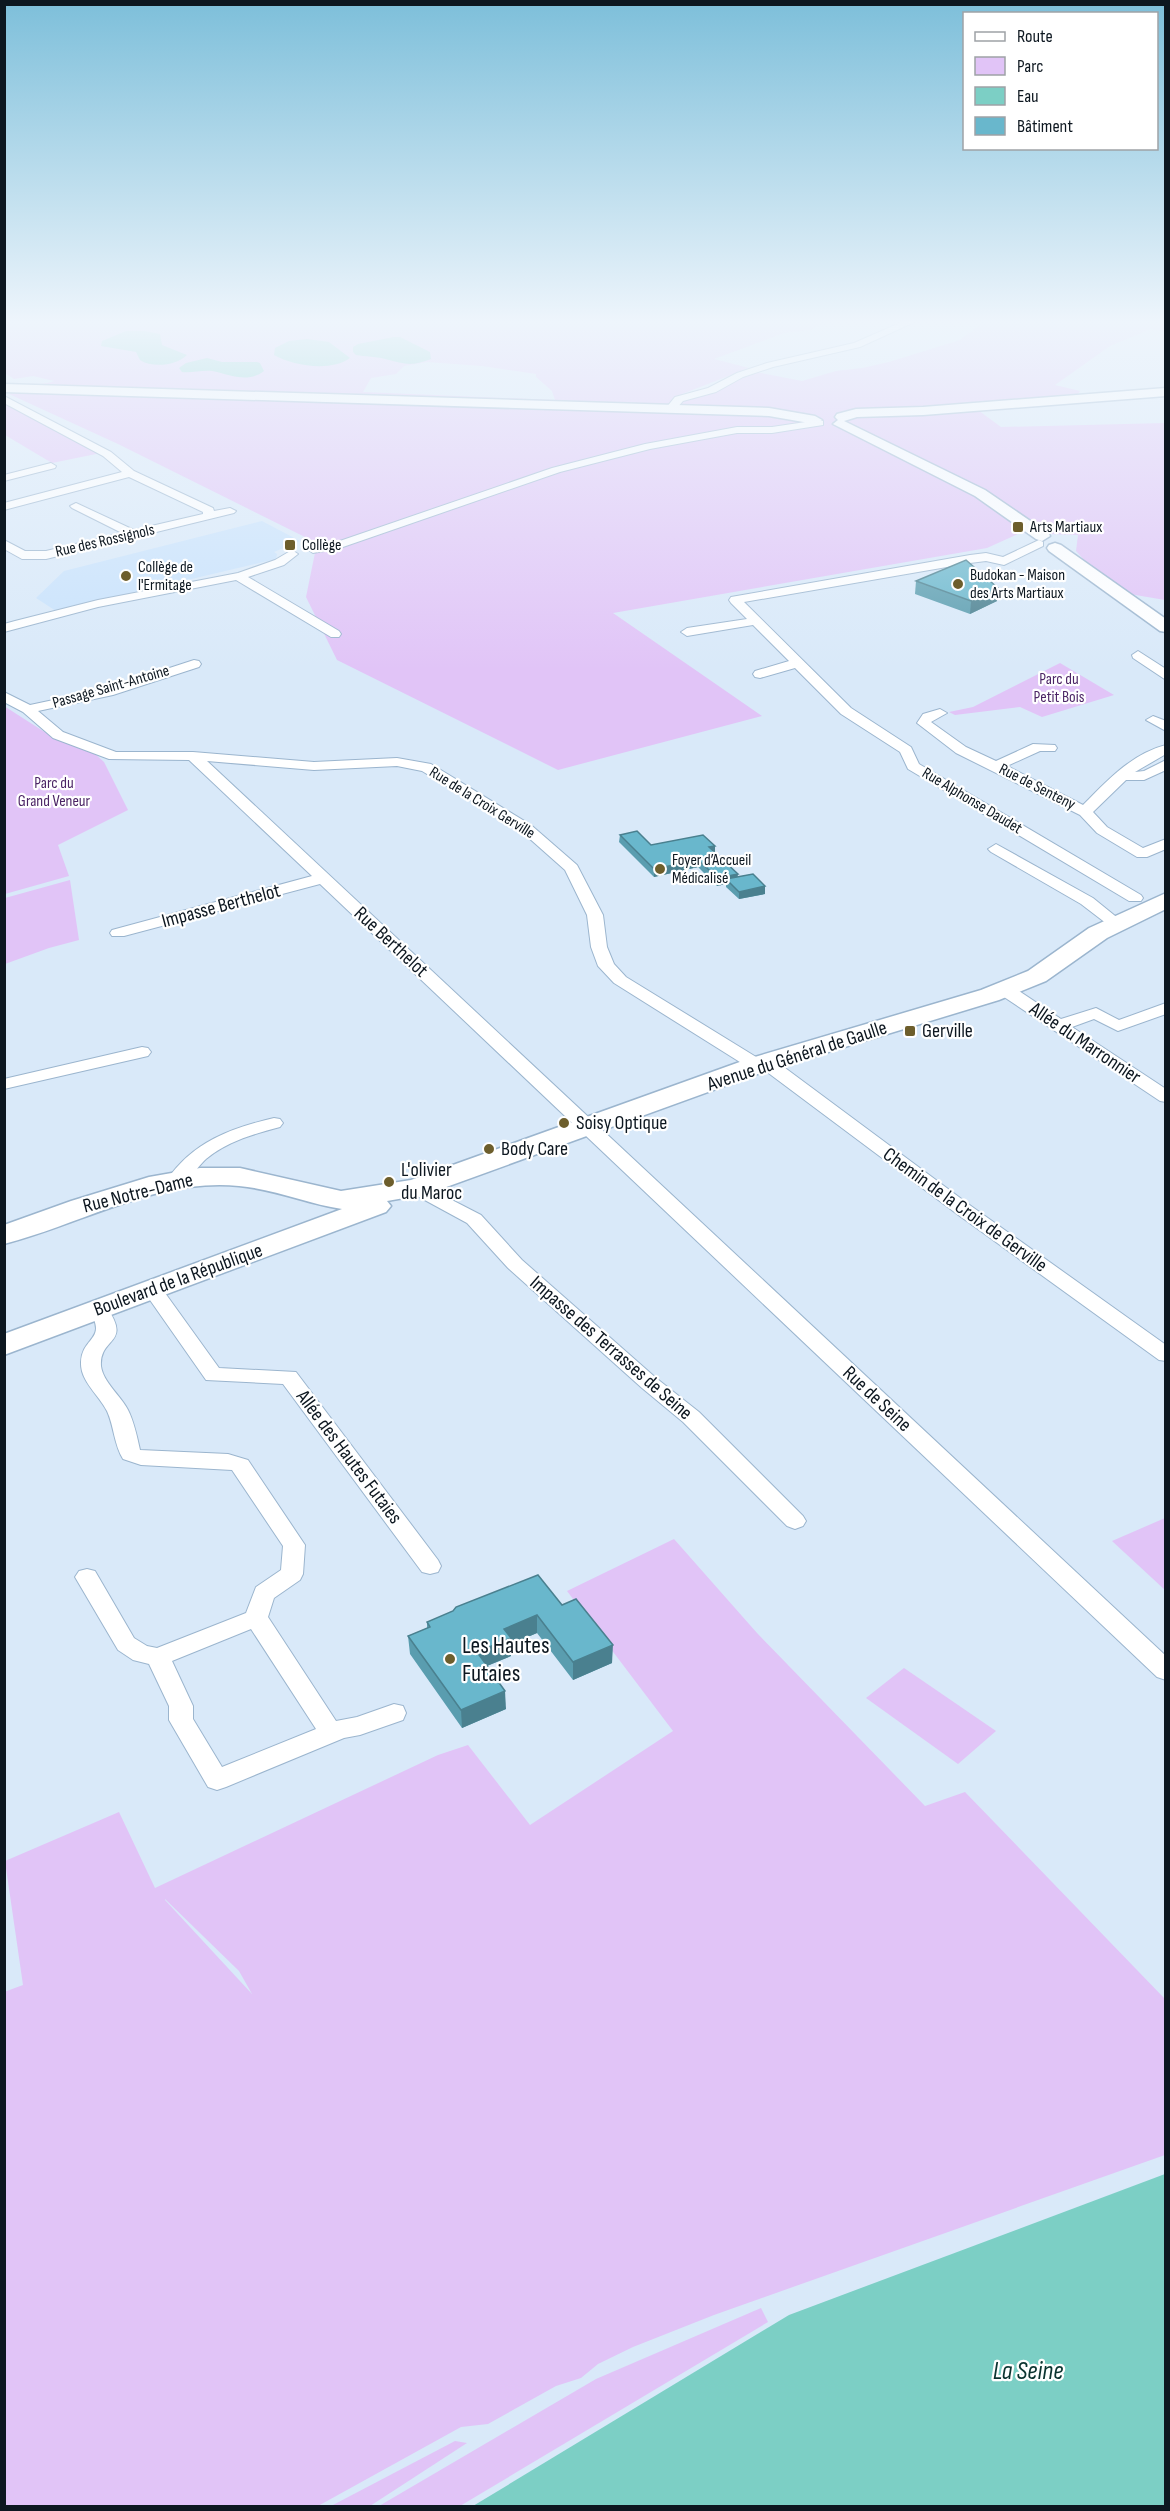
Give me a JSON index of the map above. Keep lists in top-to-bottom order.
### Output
{
  "streets": {
    "main road": ["Avenue du Général de Gaulle", "Rue Notre-Dame", "Boulevard de la République"],
    "street": [
      "Rue des Rossignols",
      "Passage Saint-Antoine",
      "Rue de Senteny",
      "Rue Alphonse Daudet",
      "Rue de la Croix Gerville",
      "Impasse Berthelot",
      "Rue Berthelot",
      "Allée du Marronnier",
      "Chemin de la Croix de Gerville",
      "Impasse des Terrasses de Seine",
      "Rue de Seine",
      "Allée des Hautes Futaies"
    ]
  },
  "crossings": [
    ["Passage Saint-Antoine", "Rue de la Croix Gerville"],
    ["Rue de la Croix Gerville", "Rue Berthelot"],
    ["Rue de la Croix Gerville", "Avenue du Général de Gaulle"],
    ["Rue de la Croix Gerville", "Chemin de la Croix de Gerville"],
    ["Impasse Berthelot", "Rue Berthelot"],
    ["Rue Berthelot", "Avenue du Général de Gaulle"],
    ["Rue Berthelot", "Rue de Seine"],
    ["Allée du Marronnier", "Avenue du Général de Gaulle"],
    ["Avenue du Général de Gaulle", "Chemin de la Croix de Gerville"],
    ["Avenue du Général de Gaulle", "Boulevard de la République"],
    ["Avenue du Général de Gaulle", "Impasse des Terrasses de Seine"],
    ["Avenue du Général de Gaulle", "Rue de Seine"],
    ["Rue Notre-Dame", "Boulevard de la République"],
    ["Boulevard de la République", "Impasse des Terrasses de Seine"],
    ["Boulevard de la République", "Allée des Hautes Futaies"]
  ],
  "water": ["La Seine"],
  "parks": ["Parc du Petit Bois", "Parc du Grand Veneur"],
  "places": {
    "transit": ["Arts Martiaux", "Collège", "Gerville"],
    "other": [
      "Collège de l'Ermitage",
      "Budokan - Maison des Arts Martiaux",
      "Foyer d’Accueil Médicalisé",
      "Soisy Optique",
      "Body Care",
      "L'olivier du Maroc",
      "Les Hautes Futaies"
    ]
  },
  "legend": [
    "Route",
    "Parc",
    "Eau",
    "Bâtiment"
  ]
}
